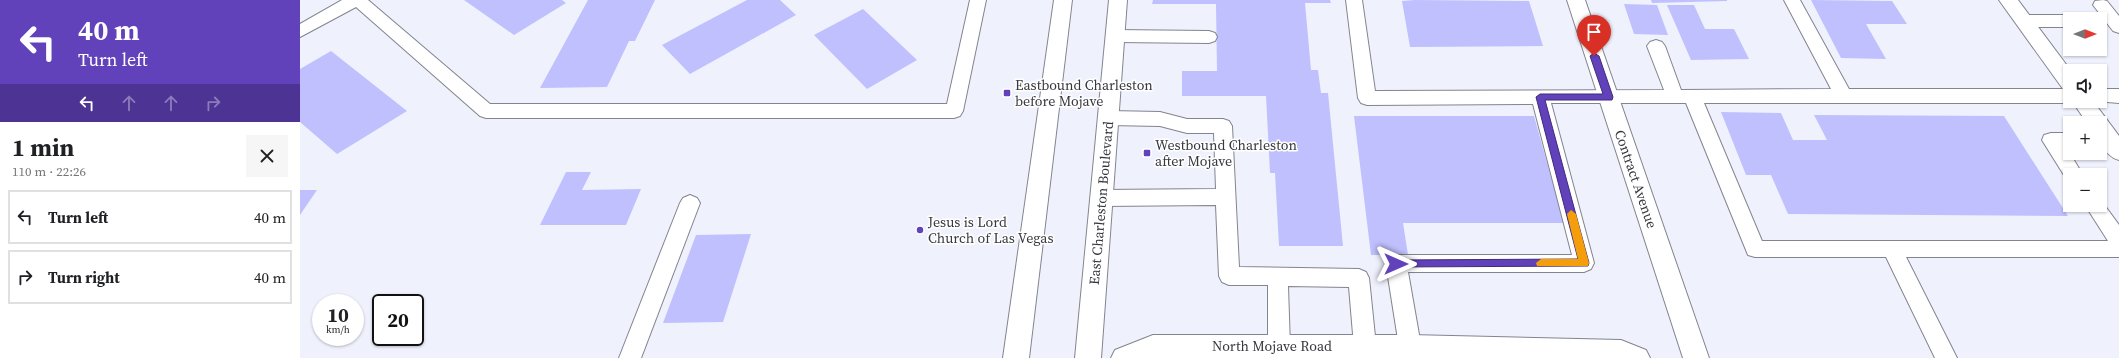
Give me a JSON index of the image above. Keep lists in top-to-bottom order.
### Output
{
  "streets": {
    "street": ["Contract Avenue", "East Charleston Boulevard", "North Mojave Road"]
  },
  "places": {
    "transit": ["Eastbound Charleston before Mojave", "Westbound Charleston after Mojave"],
    "other": ["Jesus is Lord Church of Las Vegas"]
  },
  "north": "right",
  "page": {
    "turn": ["40 m", "Turn left"],
    "map_buttons": ["+", "−"],
    "heading": ["1 min", "110 m · 22:26"],
    "list": [
      {
        "name": "Turn left",
        "value": "40 m"
      },
      {
        "name": "Turn right",
        "value": "40 m"
      }
    ],
    "speed": "10 km/h",
    "limit": "20"
  }
}
